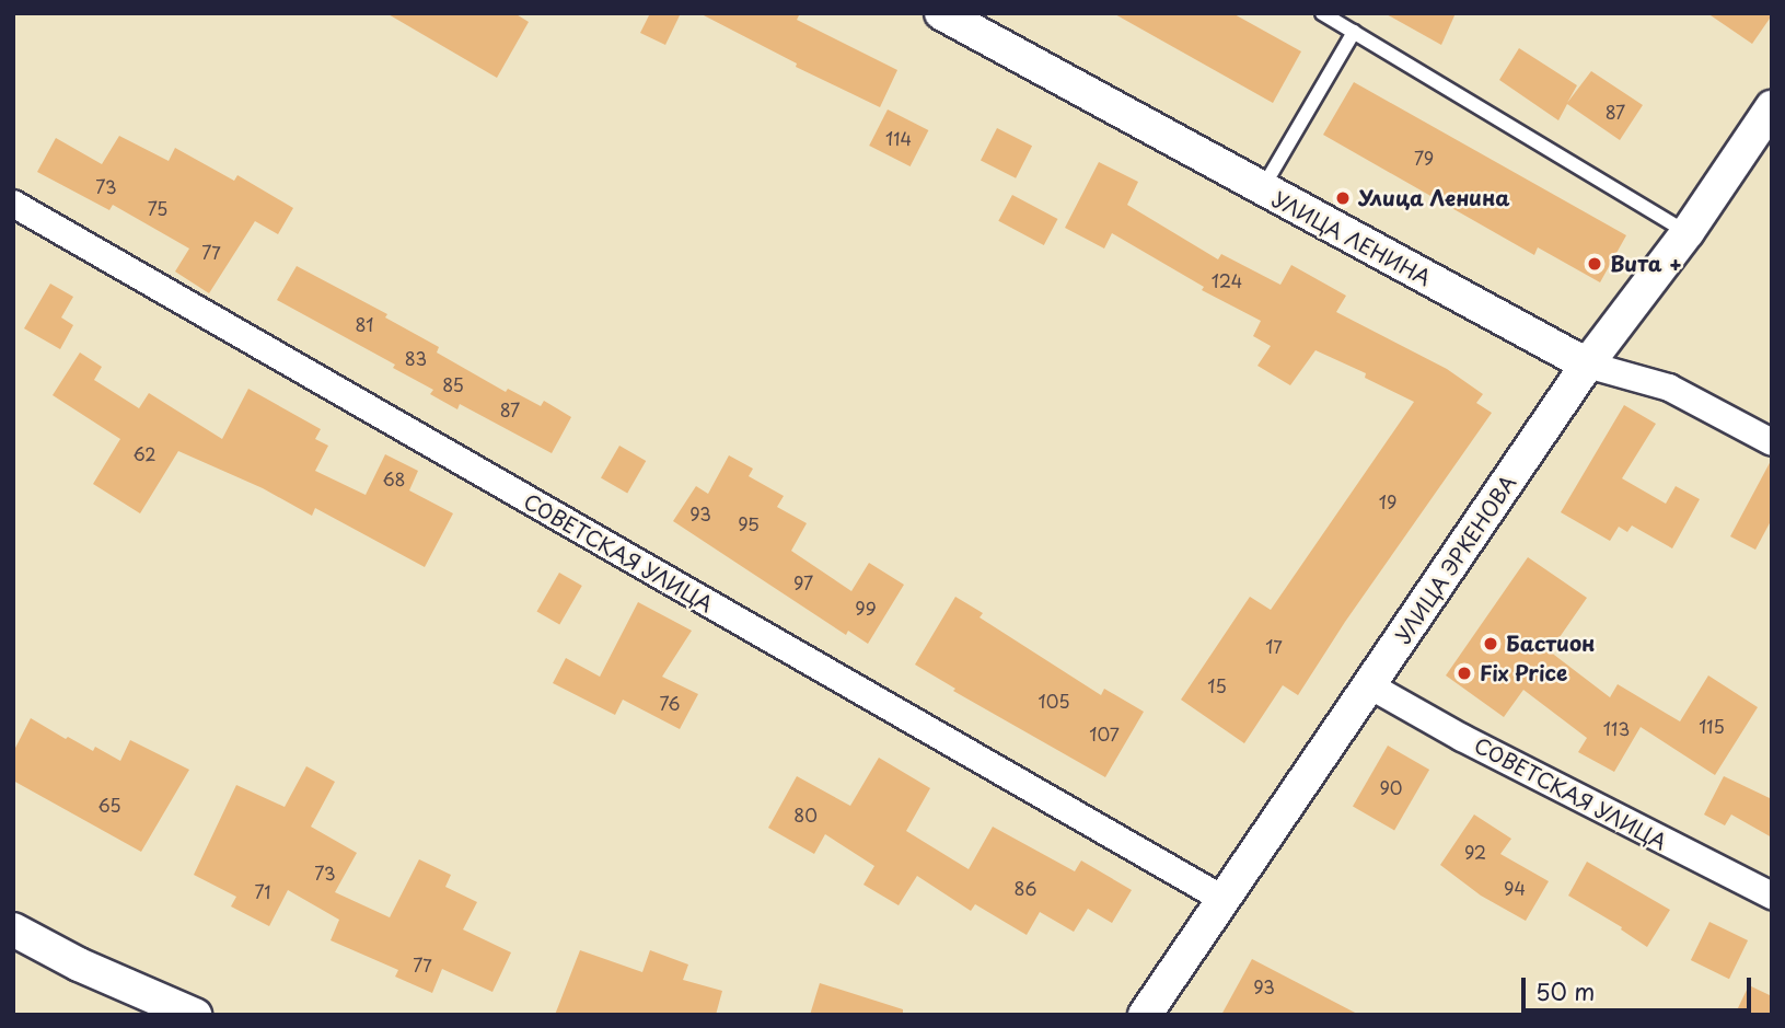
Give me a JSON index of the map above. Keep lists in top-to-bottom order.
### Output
{
  "streets": {
    "street": ["УЛИЦА ЛЕНИНА", "СОВЕТСКАЯ УЛИЦА", "УЛИЦА ЭРКЕНОВА"]
  },
  "crossings": [
    ["УЛИЦА ЛЕНИНА", "УЛИЦА ЭРКЕНОВА"],
    ["СОВЕТСКАЯ УЛИЦА", "УЛИЦА ЭРКЕНОВА"]
  ],
  "places": [
    "Улица Ленина",
    "Вита +",
    "Бастион",
    "Fix Price"
  ],
  "house_numbers": [
    "87",
    "114",
    "79",
    "73",
    "75",
    "77",
    "124",
    "81",
    "83",
    "85",
    "87",
    "62",
    "68",
    "19",
    "93",
    "95",
    "97",
    "99",
    "17",
    "15",
    "105",
    "76",
    "115",
    "113",
    "107",
    "90",
    "65",
    "80",
    "92",
    "73",
    "86",
    "94",
    "71",
    "77",
    "93"
  ],
  "scale_bar": "50 m"
}
